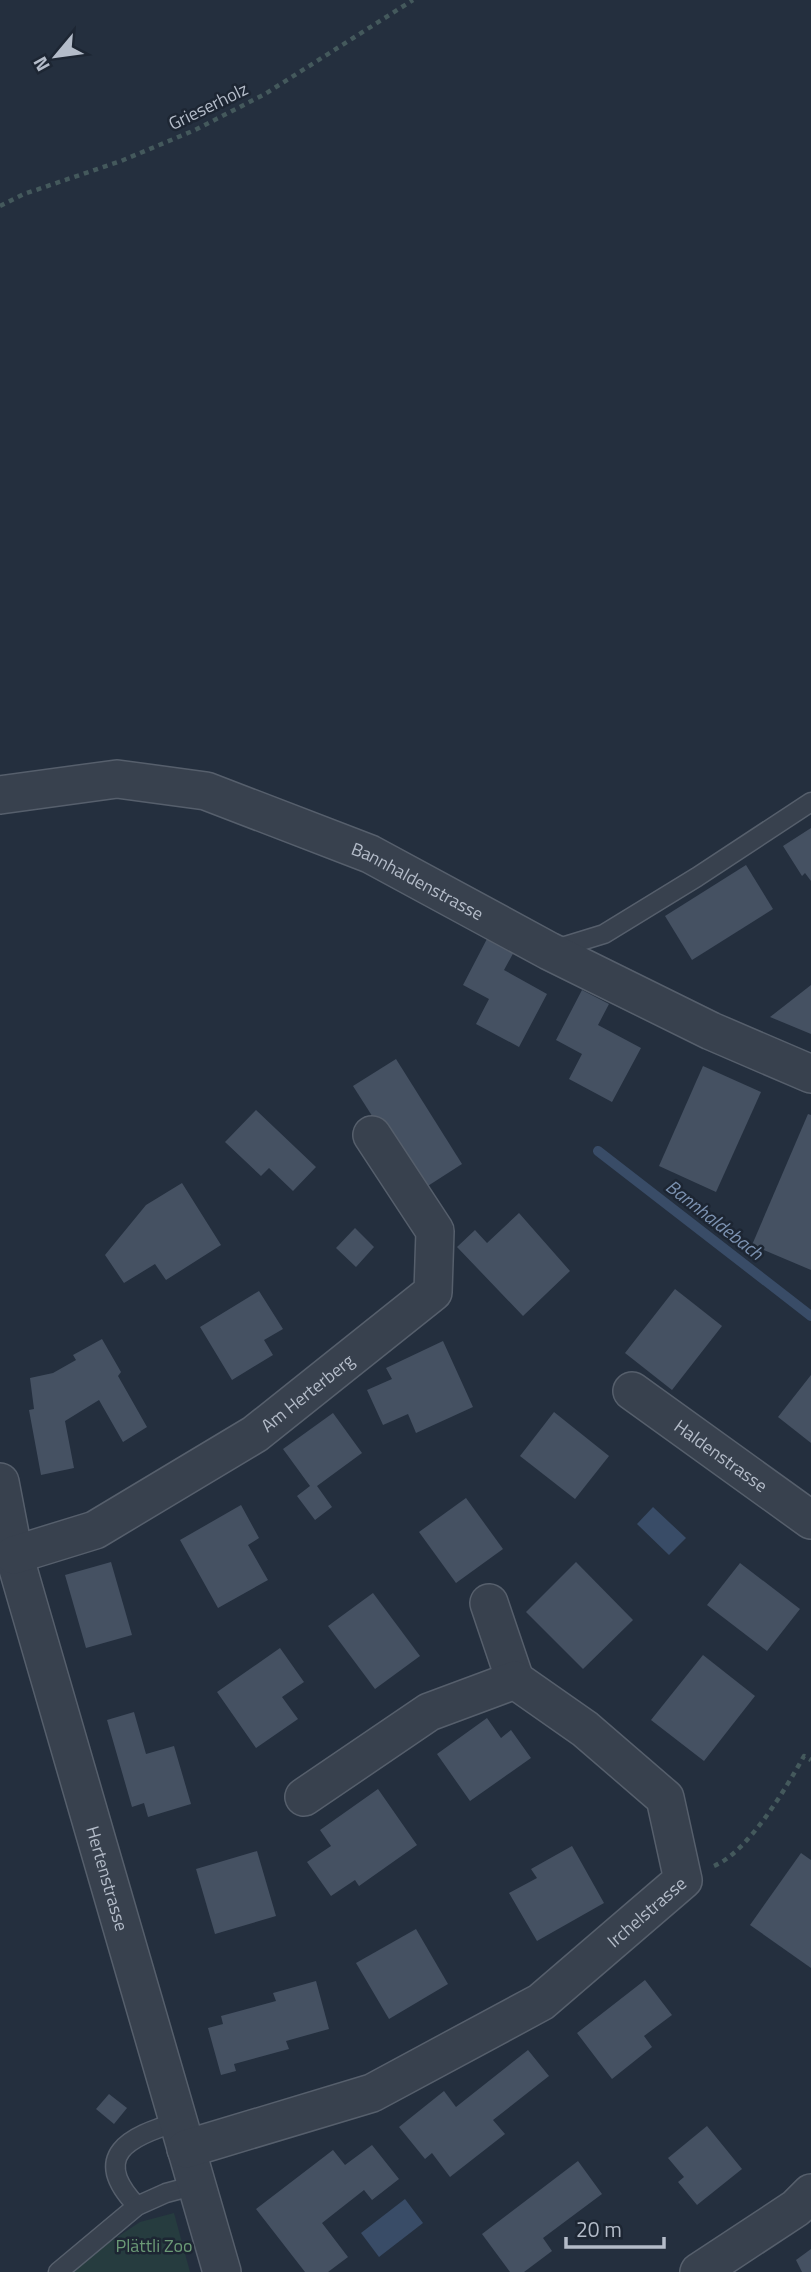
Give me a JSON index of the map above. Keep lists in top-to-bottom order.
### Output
{
  "streets": {
    "street": [
      "Bannhaldenstrasse",
      "Am Herterberg",
      "Haldenstrasse",
      "Hertenstrasse",
      "Irchelstrasse"
    ],
    "path": ["Grieserholz"]
  },
  "crossings": [
    ["Am Herterberg", "Hertenstrasse"],
    ["Hertenstrasse", "Irchelstrasse"]
  ],
  "water": ["Bannhaldebach"],
  "parks": ["Plättli Zoo"],
  "scale_bar": "20 m",
  "north": "bottom left"
}
